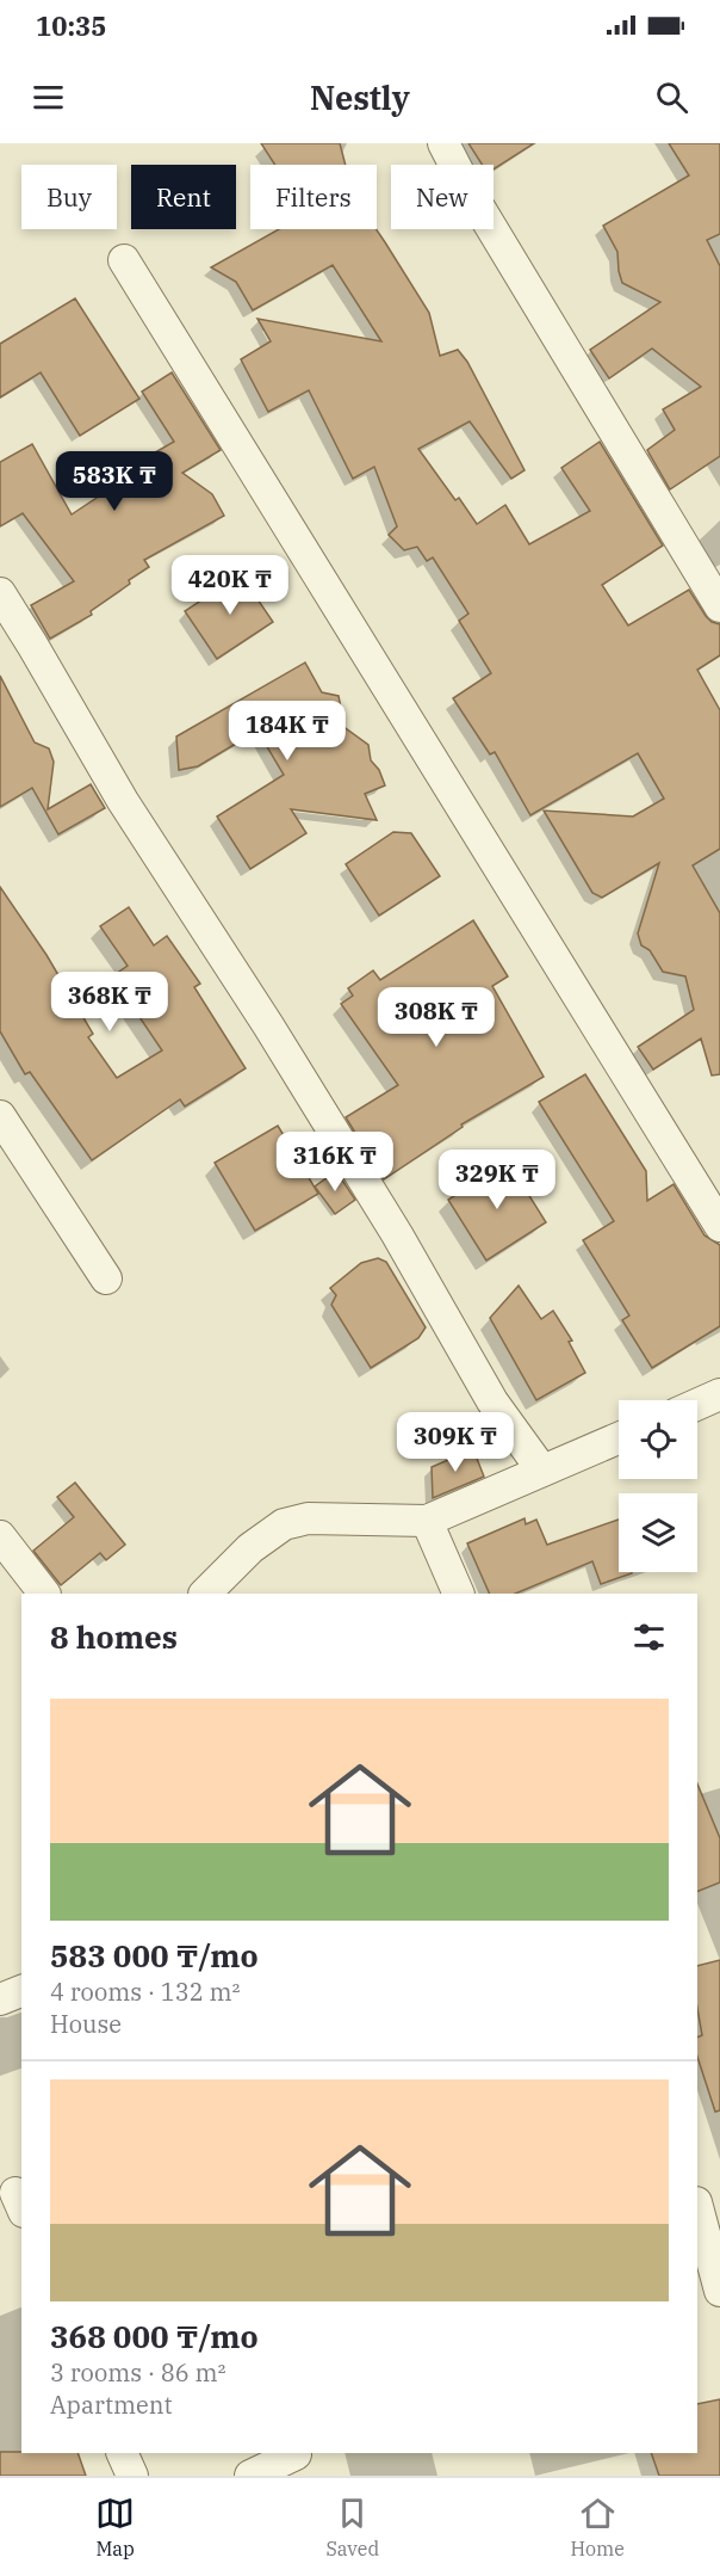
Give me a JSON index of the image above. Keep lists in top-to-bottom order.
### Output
{
  "page": {
    "status": "10:35",
    "header": "Nestly",
    "chip": [
      "Buy",
      "Rent",
      "Filters",
      "New"
    ],
    "price": [
      "583K ₸",
      "420K ₸",
      "184K ₸",
      "368K ₸",
      "308K ₸",
      "316K ₸",
      "329K ₸",
      "309K ₸"
    ],
    "heading": "8 homes",
    "list": [
      {
        "name": "583 000 ₸/mo",
        "note": "4 rooms · 132 m² · House"
      },
      {
        "name": "368 000 ₸/mo",
        "note": "3 rooms · 86 m² · Apartment"
      }
    ],
    "tabs": ["Map", "Saved", "Home"]
  }
}
